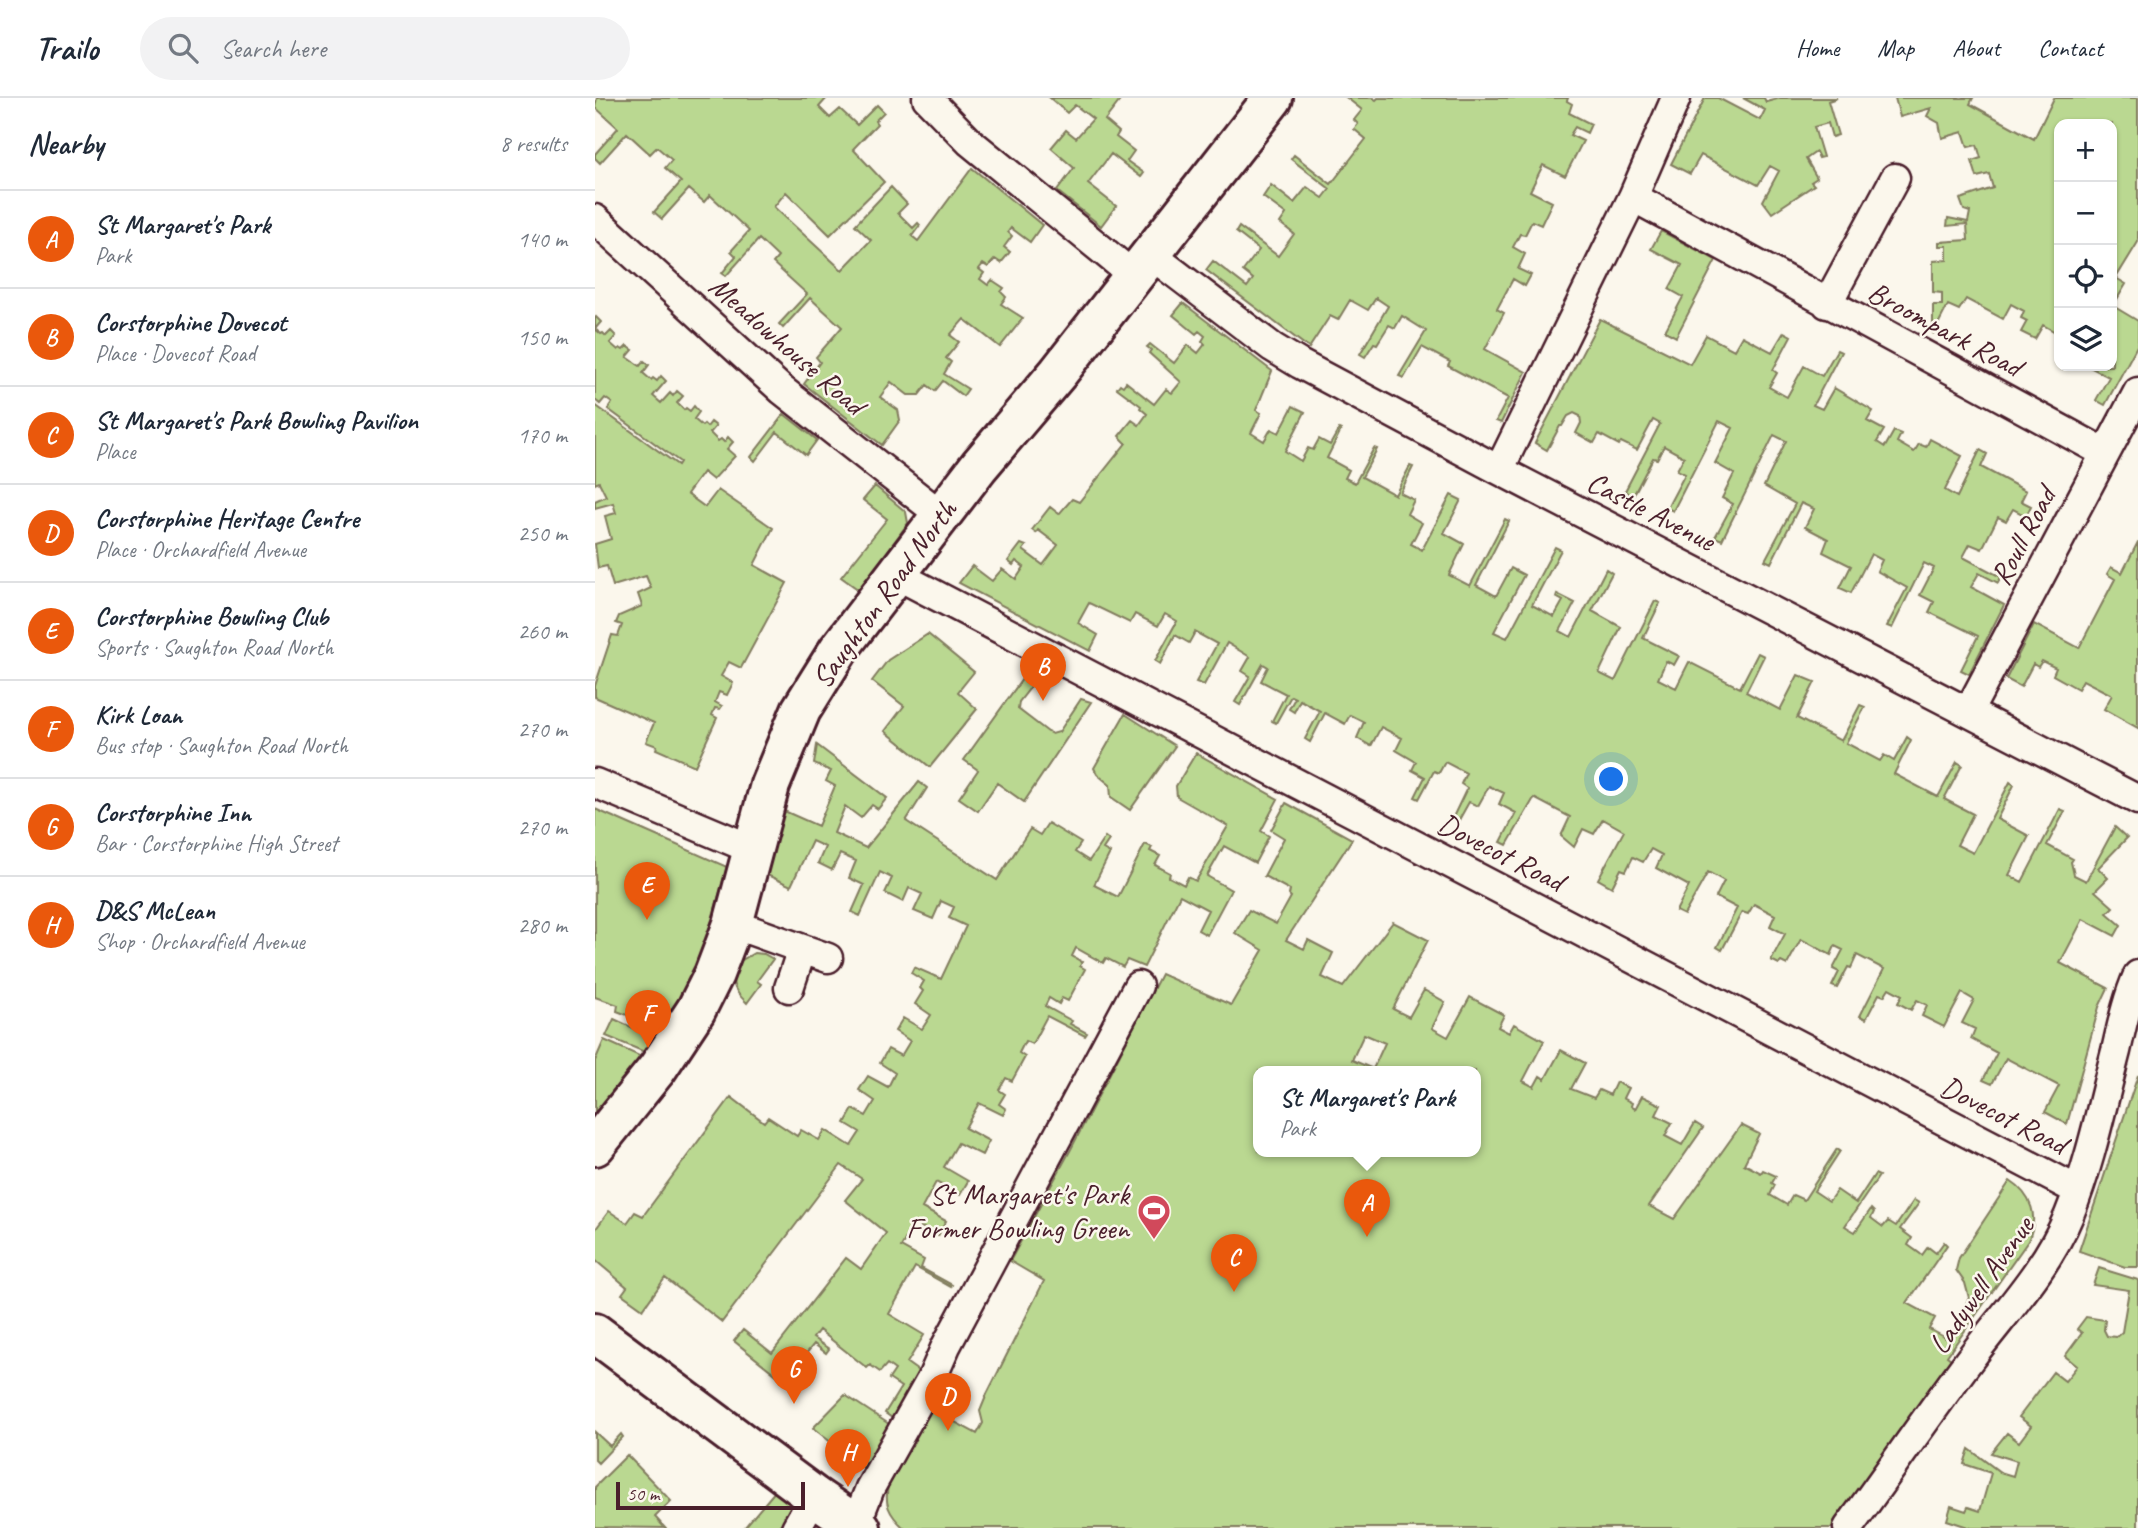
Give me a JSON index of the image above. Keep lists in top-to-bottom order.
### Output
{
  "streets": {
    "street": [
      "Broompark Road",
      "Meadowhouse Road",
      "Castle Avenue",
      "Roull Road",
      "Saughton Road North",
      "Dovecot Road",
      "Ladywell Avenue"
    ]
  },
  "crossings": [
    ["Broompark Road", "Roull Road"],
    ["Meadowhouse Road", "Saughton Road North"],
    ["Castle Avenue", "Roull Road"],
    ["Castle Avenue", "Saughton Road North"],
    ["Saughton Road North", "Dovecot Road"],
    ["Dovecot Road", "Ladywell Avenue"]
  ],
  "places": {
    "sports": ["St Margaret's Park Former Bowling Green"]
  },
  "scale_bar": "50 m",
  "page": {
    "header": "Trailo",
    "search": "Search here",
    "nav": [
      "Home",
      "Map",
      "About",
      "Contact"
    ],
    "heading": ["Nearby", "8 results"],
    "map_buttons": ["+", "−"],
    "list": [
      {
        "mark": "A",
        "name": "St Margaret's Park",
        "note": "Park",
        "value": "140 m"
      },
      {
        "mark": "B",
        "name": "Corstorphine Dovecot",
        "note": "Place · Dovecot Road",
        "value": "150 m"
      },
      {
        "mark": "C",
        "name": "St Margaret's Park Bowling Pavilion",
        "note": "Place",
        "value": "170 m"
      },
      {
        "mark": "D",
        "name": "Corstorphine Heritage Centre",
        "note": "Place · Orchardfield Avenue",
        "value": "250 m"
      },
      {
        "mark": "E",
        "name": "Corstorphine Bowling Club",
        "note": "Sports · Saughton Road North",
        "value": "260 m"
      },
      {
        "mark": "F",
        "name": "Kirk Loan",
        "note": "Bus stop · Saughton Road North",
        "value": "270 m"
      },
      {
        "mark": "G",
        "name": "Corstorphine Inn",
        "note": "Bar · Corstorphine High Street",
        "value": "270 m"
      },
      {
        "mark": "H",
        "name": "D&S McLean",
        "note": "Shop · Orchardfield Avenue",
        "value": "280 m"
      }
    ],
    "pins": [
      "B",
      "E",
      "F",
      "A",
      "C",
      "G",
      "D",
      "H"
    ],
    "popup": ["St Margaret's Park", "Park"],
    "scale": "50 m"
  }
}
